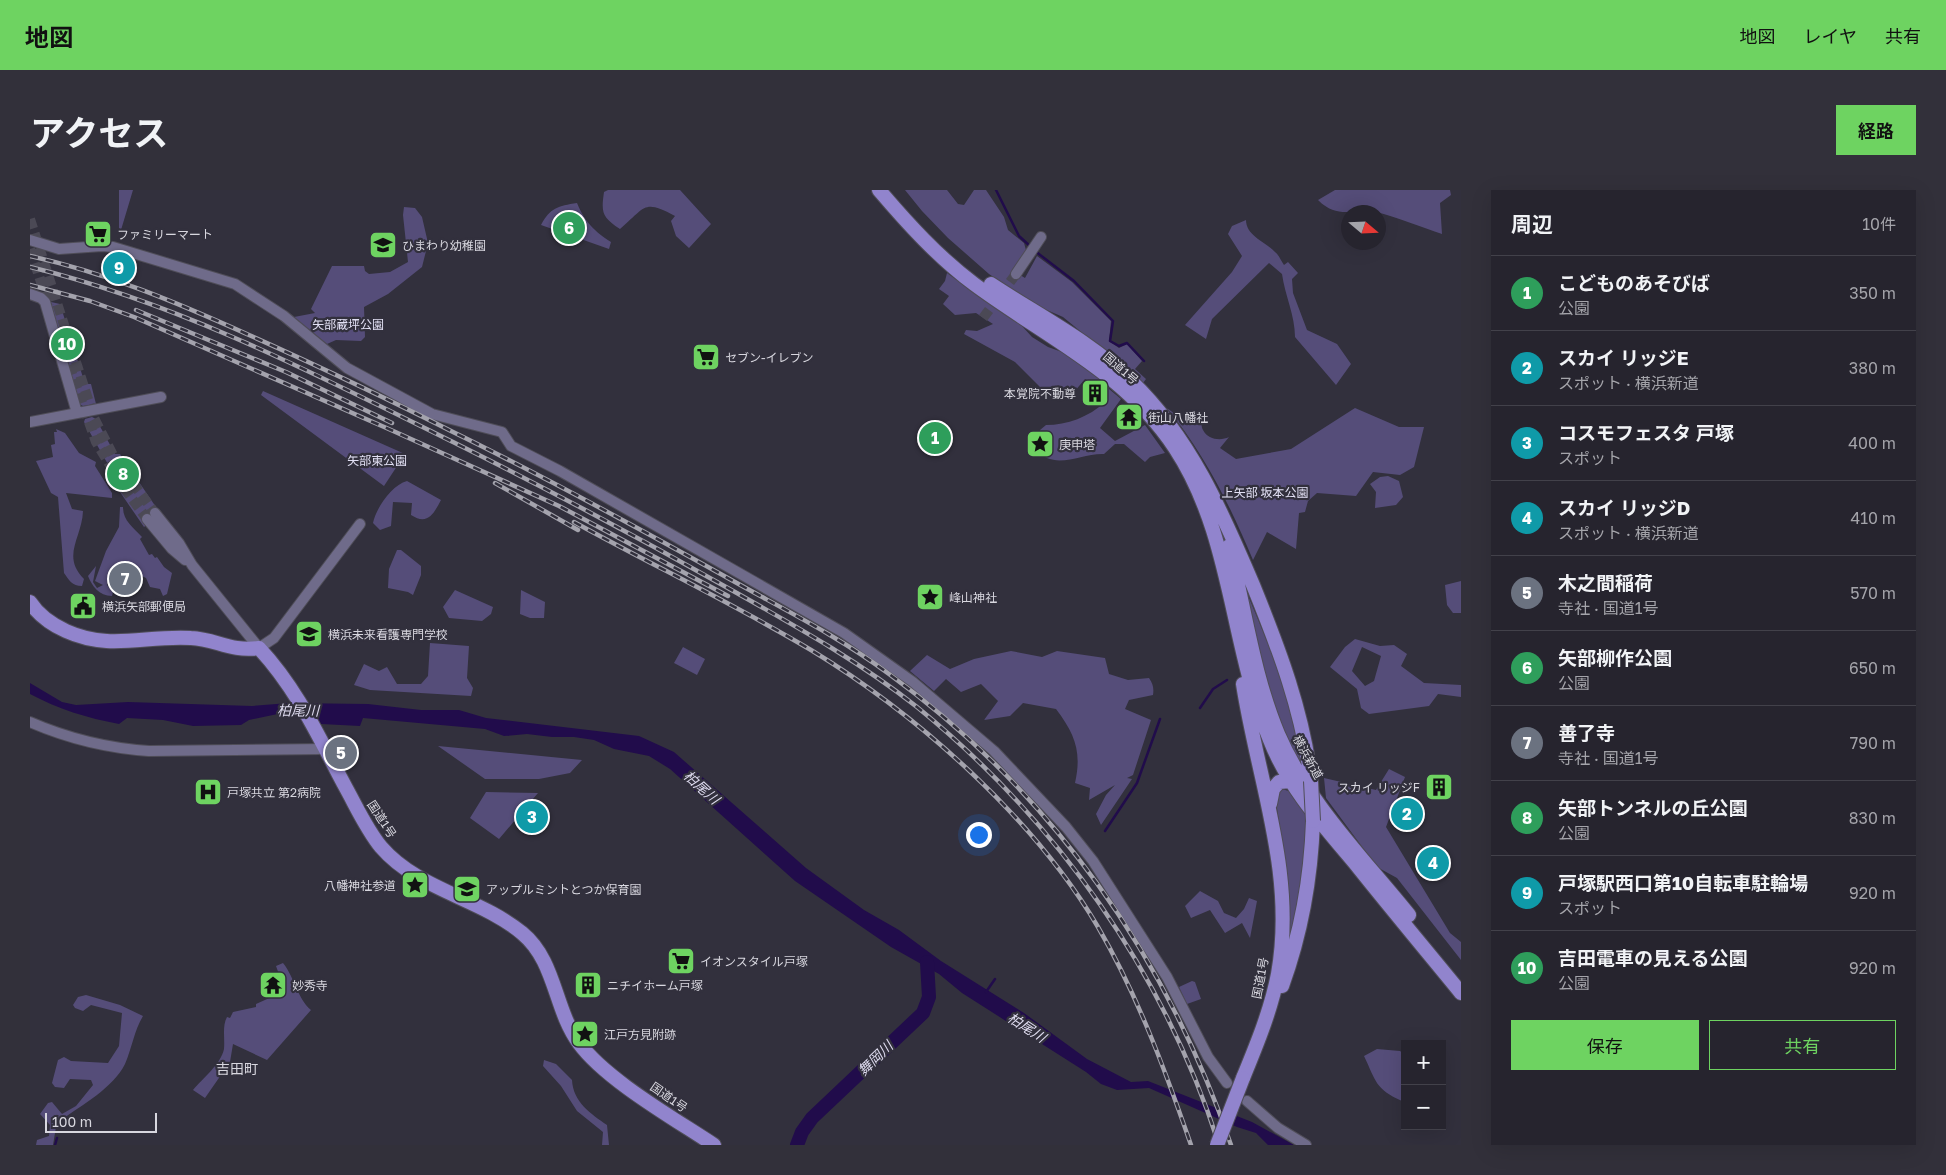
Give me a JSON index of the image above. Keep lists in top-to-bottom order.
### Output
{
  "streets": {
    "highway": ["国道1号", "横浜新道"]
  },
  "crossings": [
    ["国道1号", "横浜新道"]
  ],
  "districts": ["吉田町"],
  "water": ["柏尾川", "舞岡川"],
  "parks": ["矢部蔵坪公園", "矢部東公園", "上矢部 坂本公園"],
  "places": {
    "supermarket": ["ファミリーマート", "セブン-イレブン", "イオンスタイル戸塚"],
    "school or university": ["ひまわり幼稚園", "横浜未来看護専門学校", "アップルミントとつか保育園"],
    "building": ["本覚院不動尊", "スカイ リッジF", "ニチイホーム戸塚"],
    "temple": ["街山八幡社", "妙秀寺"],
    "place": [
      "庚申塔",
      "峰山神社",
      "八幡神社参道",
      "江戸方見附跡"
    ],
    "public building": ["横浜矢部郵便局"],
    "hospital": ["戸塚共立 第2病院"]
  },
  "scale_bar": "100 m",
  "north": "right",
  "page": {
    "header": "地図",
    "nav": ["地図", "レイヤ", "共有"],
    "title": "アクセス",
    "buttons": [
      "経路",
      ["保存", "共有"]
    ],
    "heading": ["周辺", "10件"],
    "pins": [
      "6",
      "9",
      "10",
      "1",
      "8",
      "7",
      "5",
      "2",
      "3",
      "4"
    ],
    "list": [
      {
        "mark": "1",
        "name": "こどものあそびば",
        "note": "公園",
        "value": "350 m"
      },
      {
        "mark": "2",
        "name": "スカイ リッジE",
        "note": "スポット · 横浜新道",
        "value": "380 m"
      },
      {
        "mark": "3",
        "name": "コスモフェスタ 戸塚",
        "note": "スポット",
        "value": "400 m"
      },
      {
        "mark": "4",
        "name": "スカイ リッジD",
        "note": "スポット · 横浜新道",
        "value": "410 m"
      },
      {
        "mark": "5",
        "name": "木之間稲荷",
        "note": "寺社 · 国道1号",
        "value": "570 m"
      },
      {
        "mark": "6",
        "name": "矢部柳作公園",
        "note": "公園",
        "value": "650 m"
      },
      {
        "mark": "7",
        "name": "善了寺",
        "note": "寺社 · 国道1号",
        "value": "790 m"
      },
      {
        "mark": "8",
        "name": "矢部トンネルの丘公園",
        "note": "公園",
        "value": "830 m"
      },
      {
        "mark": "9",
        "name": "戸塚駅西口第10自転車駐輪場",
        "note": "スポット",
        "value": "920 m"
      },
      {
        "mark": "10",
        "name": "吉田電車の見える公園",
        "note": "公園",
        "value": "920 m"
      }
    ],
    "map_buttons": ["+", "−"],
    "scale": "100 m"
  }
}
